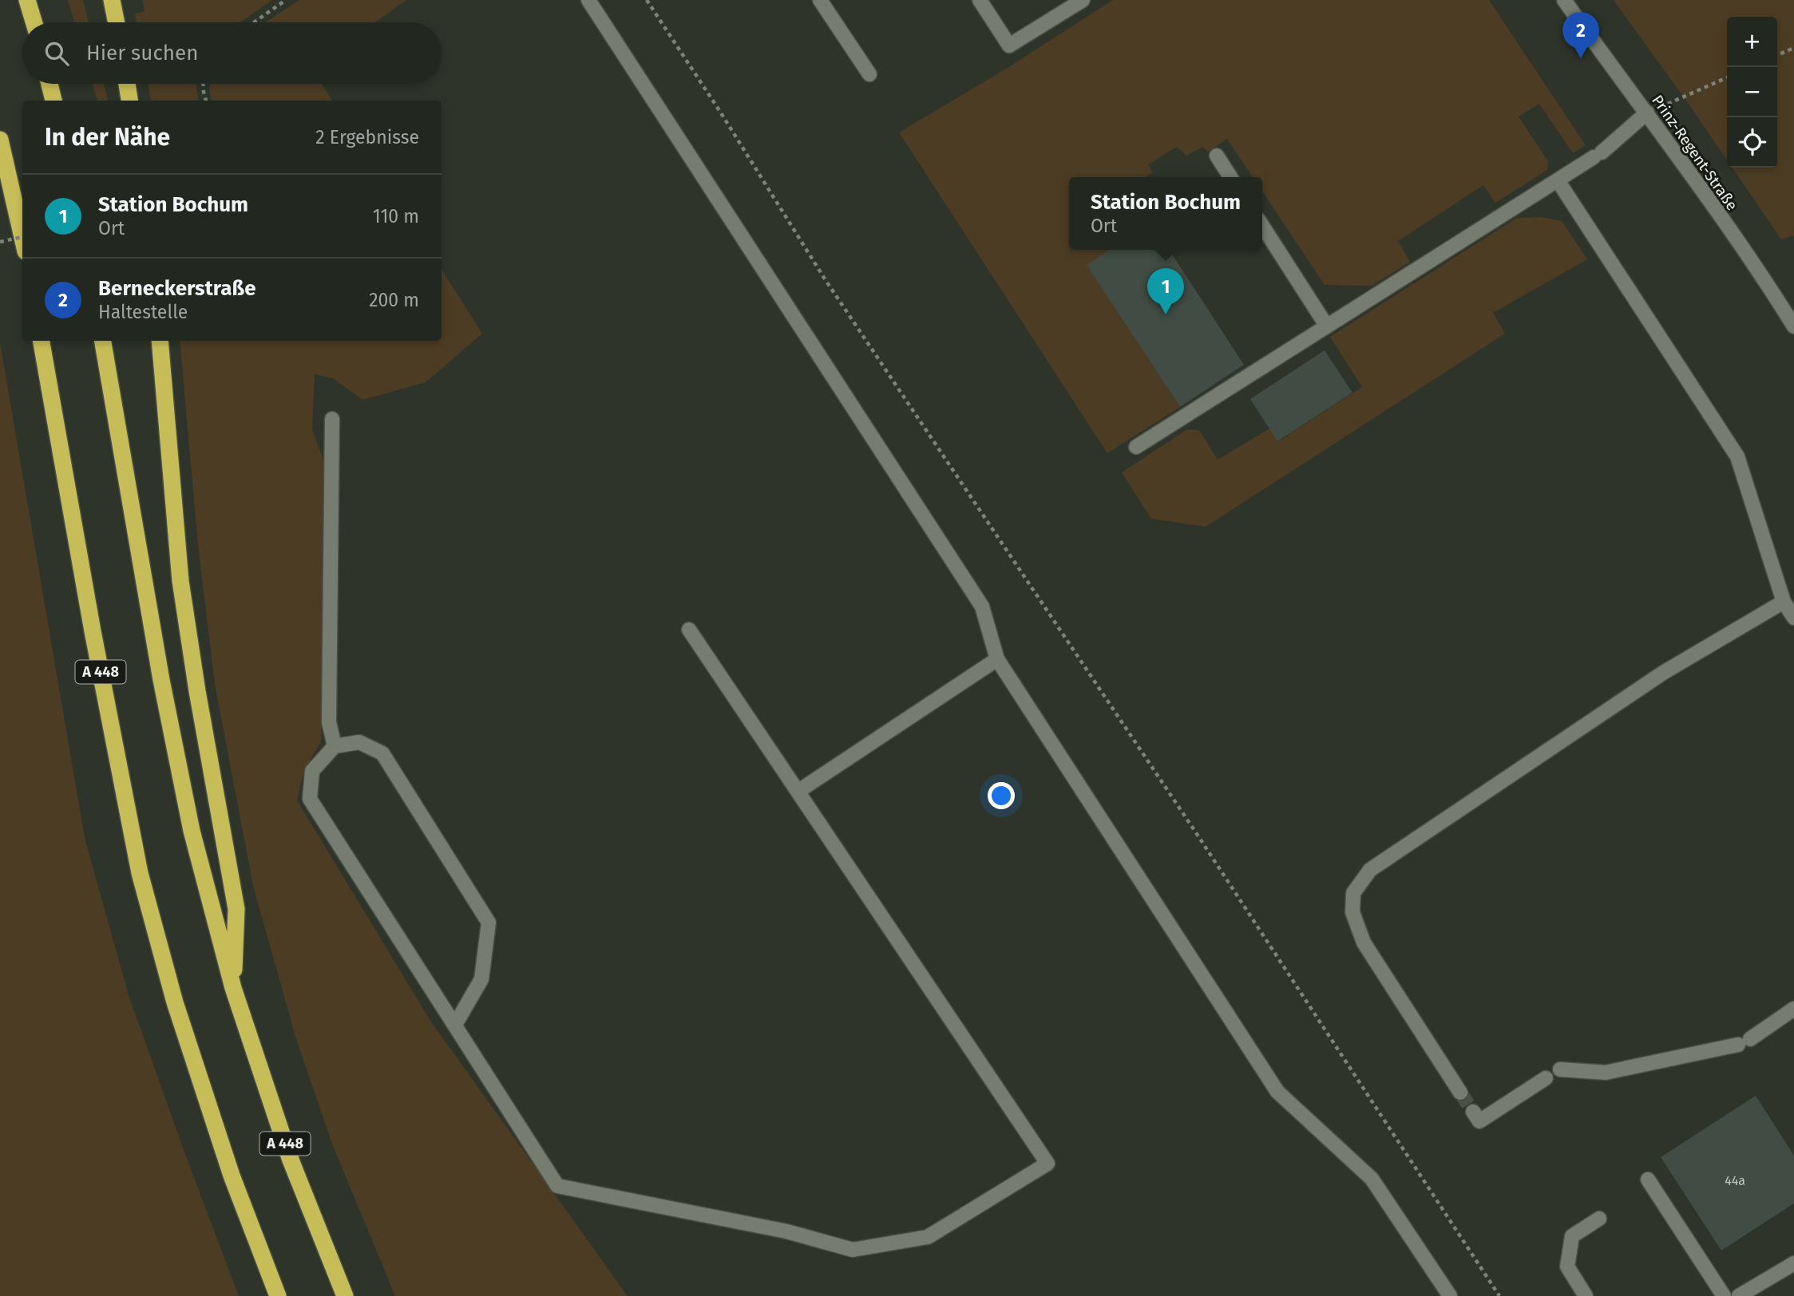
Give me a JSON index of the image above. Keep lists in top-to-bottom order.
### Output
{
  "streets": {
    "highway": ["A 448"],
    "street": ["Prinz-Regent-Straße"]
  },
  "house_numbers": ["44a"],
  "page": {
    "pins": ["2", "1"],
    "map_buttons": ["+", "−"],
    "search": "Hier suchen",
    "heading": ["In der Nähe", "2 Ergebnisse"],
    "list": [
      {
        "mark": "1",
        "name": "Station Bochum",
        "note": "Ort",
        "value": "110 m"
      },
      {
        "mark": "2",
        "name": "Berneckerstraße",
        "note": "Haltestelle",
        "value": "200 m"
      }
    ],
    "popup": ["Station Bochum", "Ort"]
  }
}
